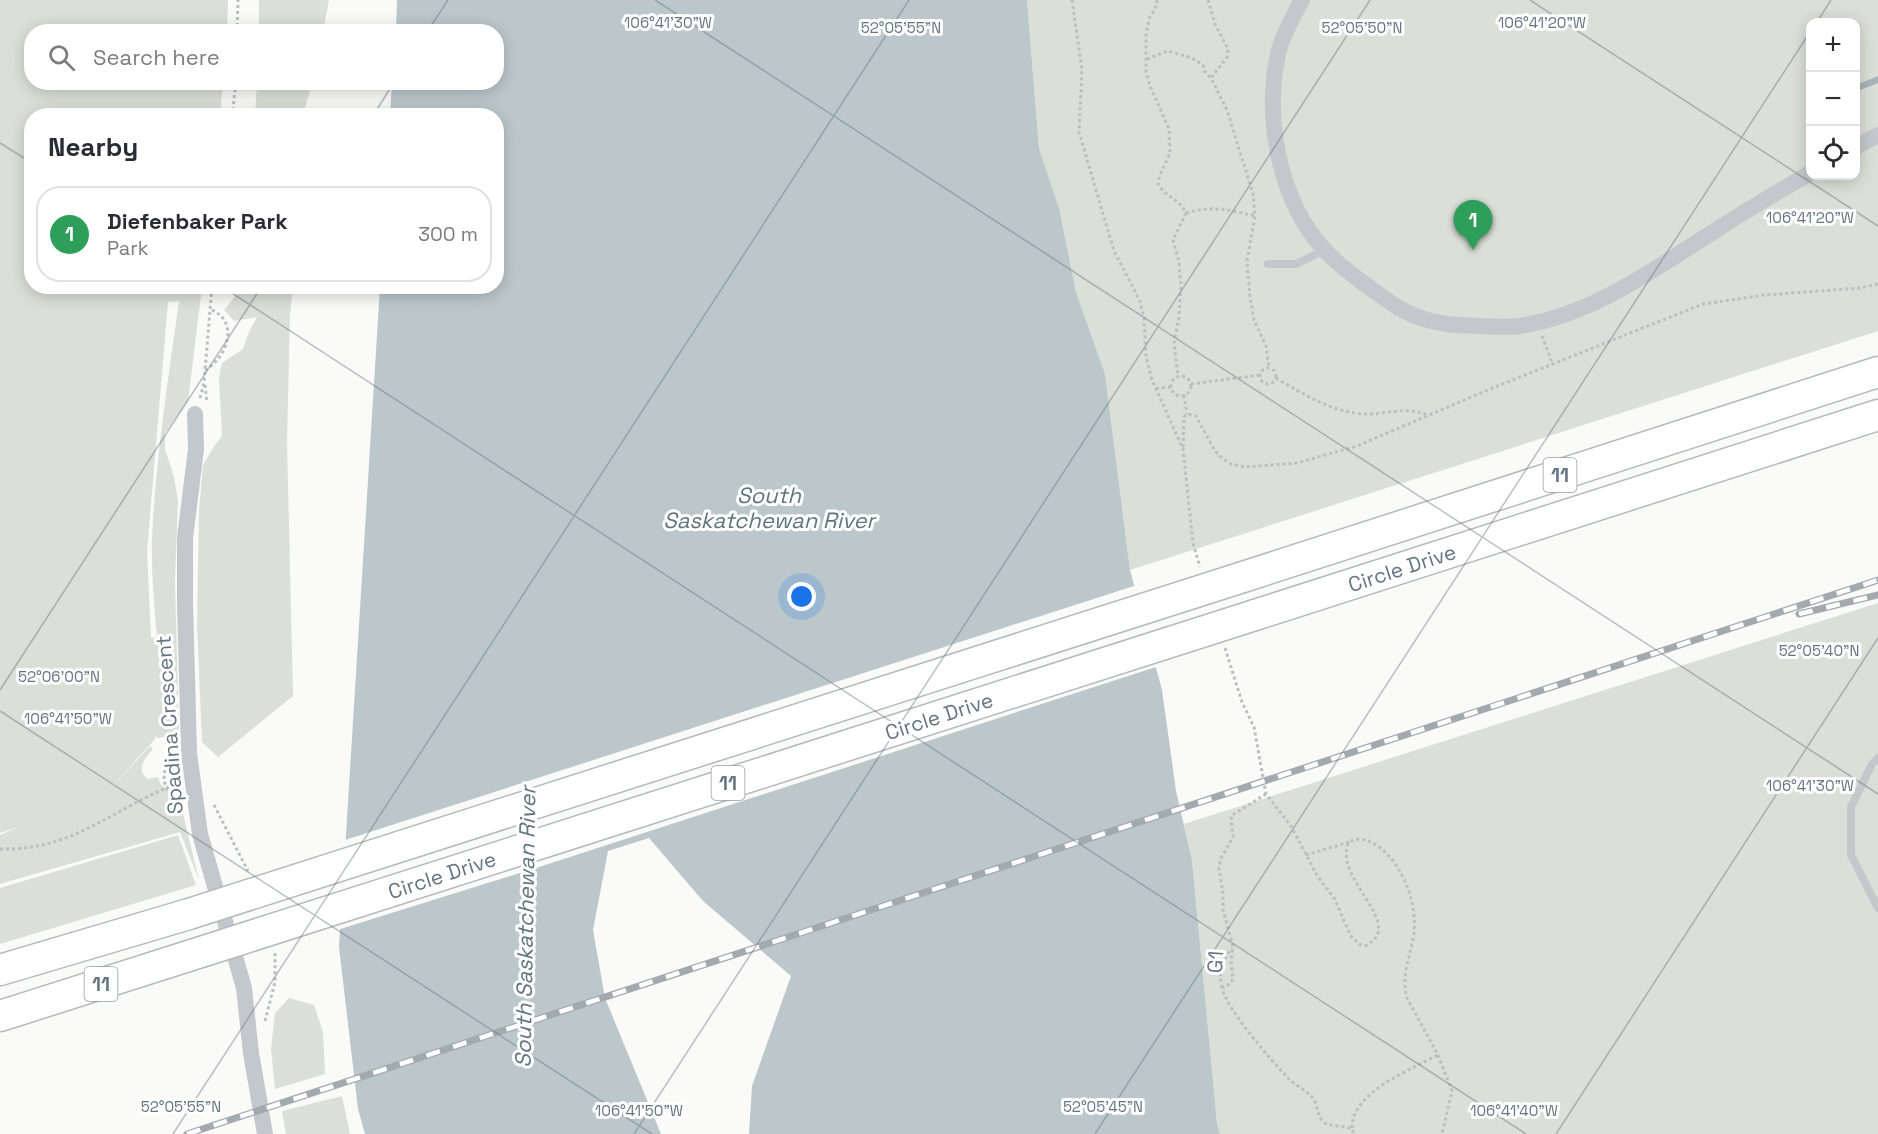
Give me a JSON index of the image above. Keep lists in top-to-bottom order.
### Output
{
  "streets": {
    "highway": ["11", "Circle Drive"],
    "street": ["Spadina Crescent"],
    "path": ["G1"]
  },
  "water": ["South Saskatchewan River"],
  "page": {
    "map_buttons": ["+", "−"],
    "search": "Search here",
    "heading": "Nearby",
    "list": [
      {
        "mark": "1",
        "name": "Diefenbaker Park",
        "note": "Park",
        "value": "300 m"
      }
    ],
    "pins": "1"
  },
  "coordinates": [
    "106°41'30\"W",
    "106°41'20\"W",
    "52°05'55\"N",
    "52°05'50\"N",
    "52°05'40\"N",
    "52°06'00\"N",
    "106°41'50\"W",
    "52°05'45\"N",
    "106°41'40\"W"
  ]
}
